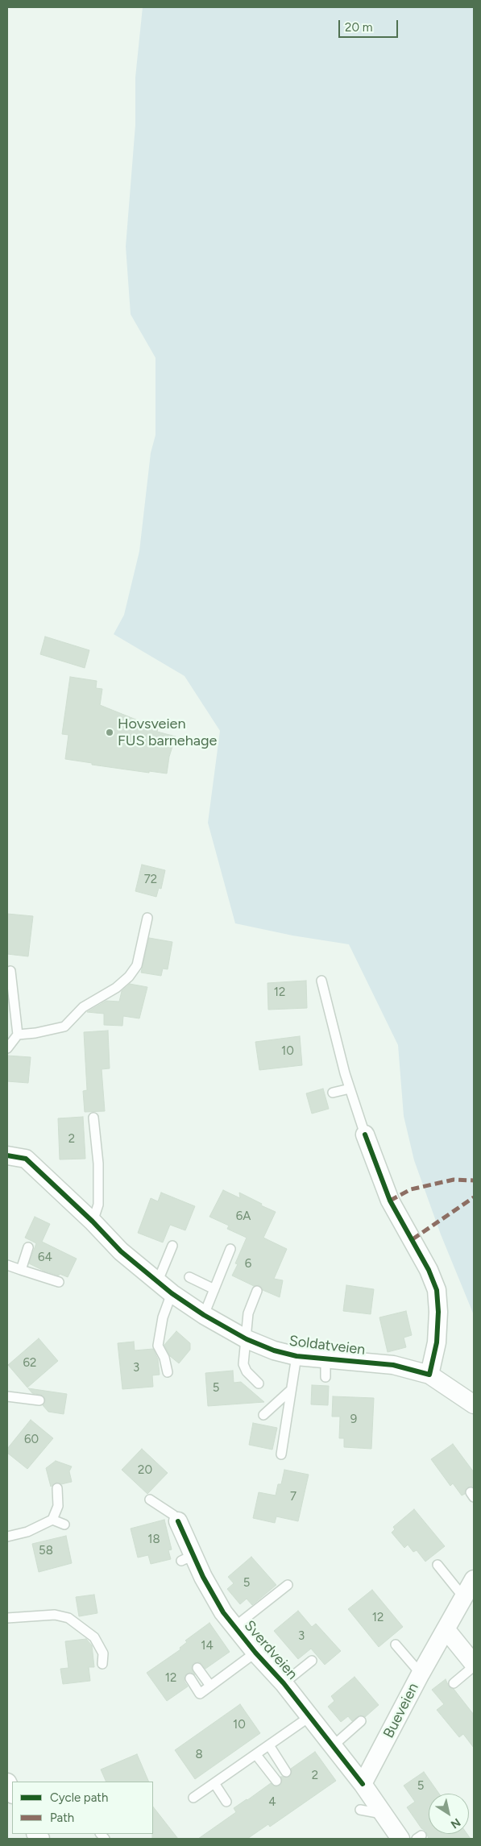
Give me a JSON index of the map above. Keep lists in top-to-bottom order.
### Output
{
  "streets": {
    "street": ["Soldatveien", "Sverdveien", "Bueveien"]
  },
  "crossings": [
    ["Sverdveien", "Bueveien"]
  ],
  "places": ["Hovsveien FUS barnehage"],
  "house_numbers": [
    "72",
    "12",
    "10",
    "2",
    "6A",
    "64",
    "6",
    "62",
    "3",
    "5",
    "9",
    "60",
    "20",
    "7",
    "18",
    "58",
    "5",
    "12",
    "3",
    "14",
    "12",
    "10",
    "8",
    "2",
    "5",
    "4"
  ],
  "legend": ["Cycle path", "Path"],
  "scale_bar": "20 m",
  "north": "bottom right"
}
